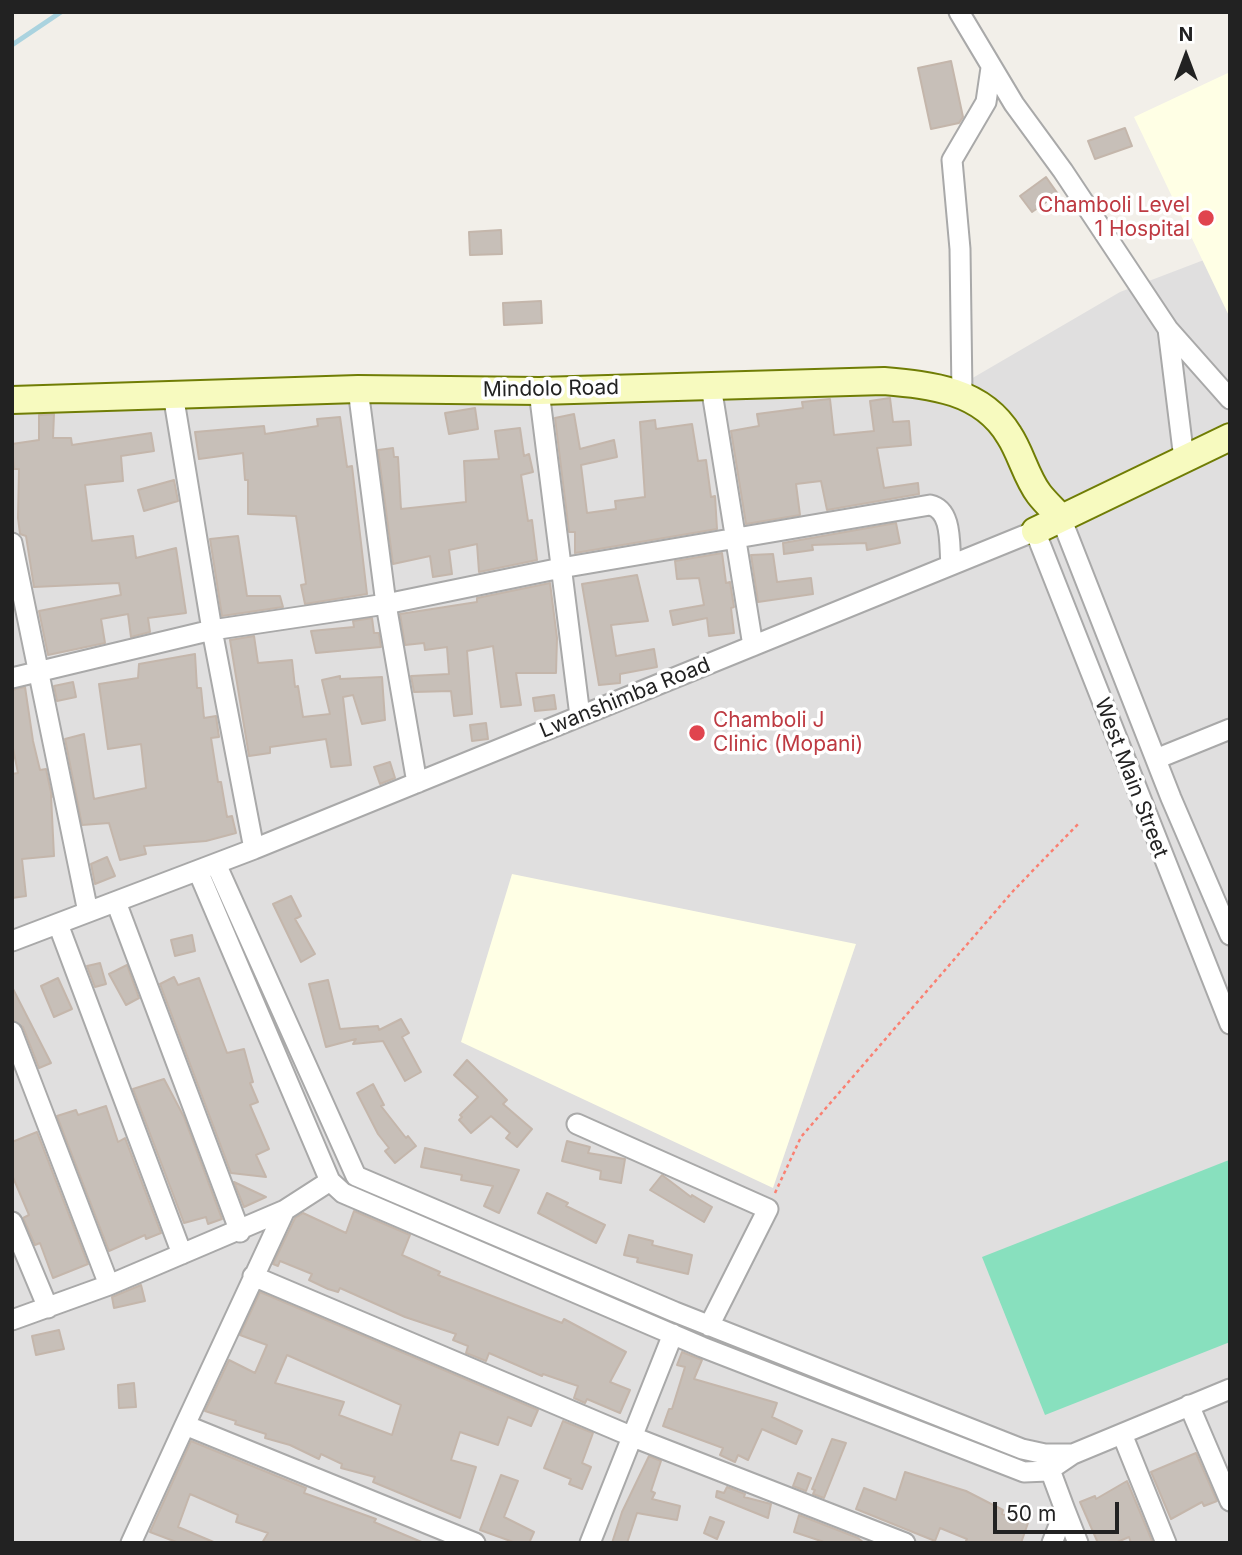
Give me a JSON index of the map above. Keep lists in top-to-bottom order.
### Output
{
  "streets": {
    "street": ["Mindolo Road", "Lwanshimba Road", "West Main Street"]
  },
  "crossings": [
    ["Mindolo Road", "Lwanshimba Road"],
    ["Lwanshimba Road", "West Main Street"]
  ],
  "places": ["Chamboli Level 1 Hospital", "Chamboli J Clinic (Mopani)"],
  "scale_bar": "50 m",
  "north": "top"
}
